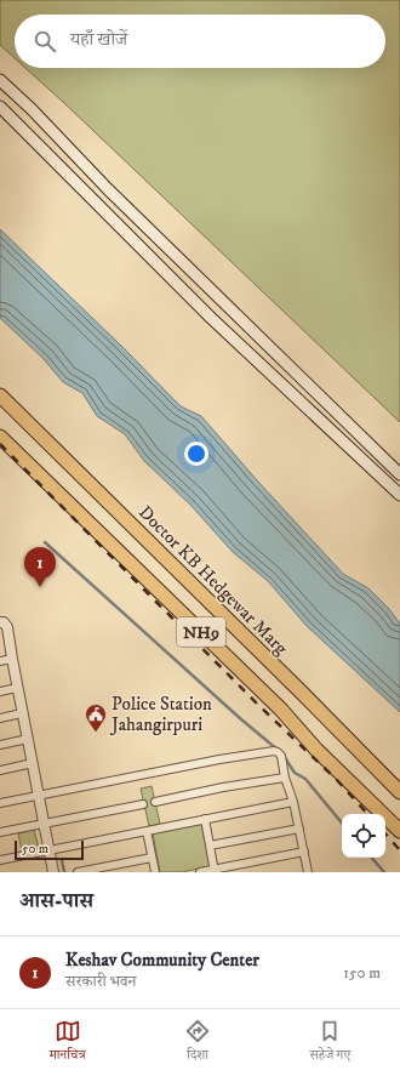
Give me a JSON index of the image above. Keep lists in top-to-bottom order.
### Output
{
  "streets": {
    "highway": ["Doctor KB Hedgewar Marg", "NH9"]
  },
  "places": {
    "public building": ["Police Station Jahangirpuri"]
  },
  "scale_bar": "50 m",
  "page": {
    "search": "यहाँ खोजें",
    "pins": "1",
    "scale": "50 m",
    "heading": "आस-पास",
    "list": [
      {
        "mark": "1",
        "name": "Keshav Community Center",
        "note": "सरकारी भवन",
        "value": "150 m"
      }
    ],
    "nav": ["मानचित्र", "दिशा", "सहेजे गए"]
  }
}
